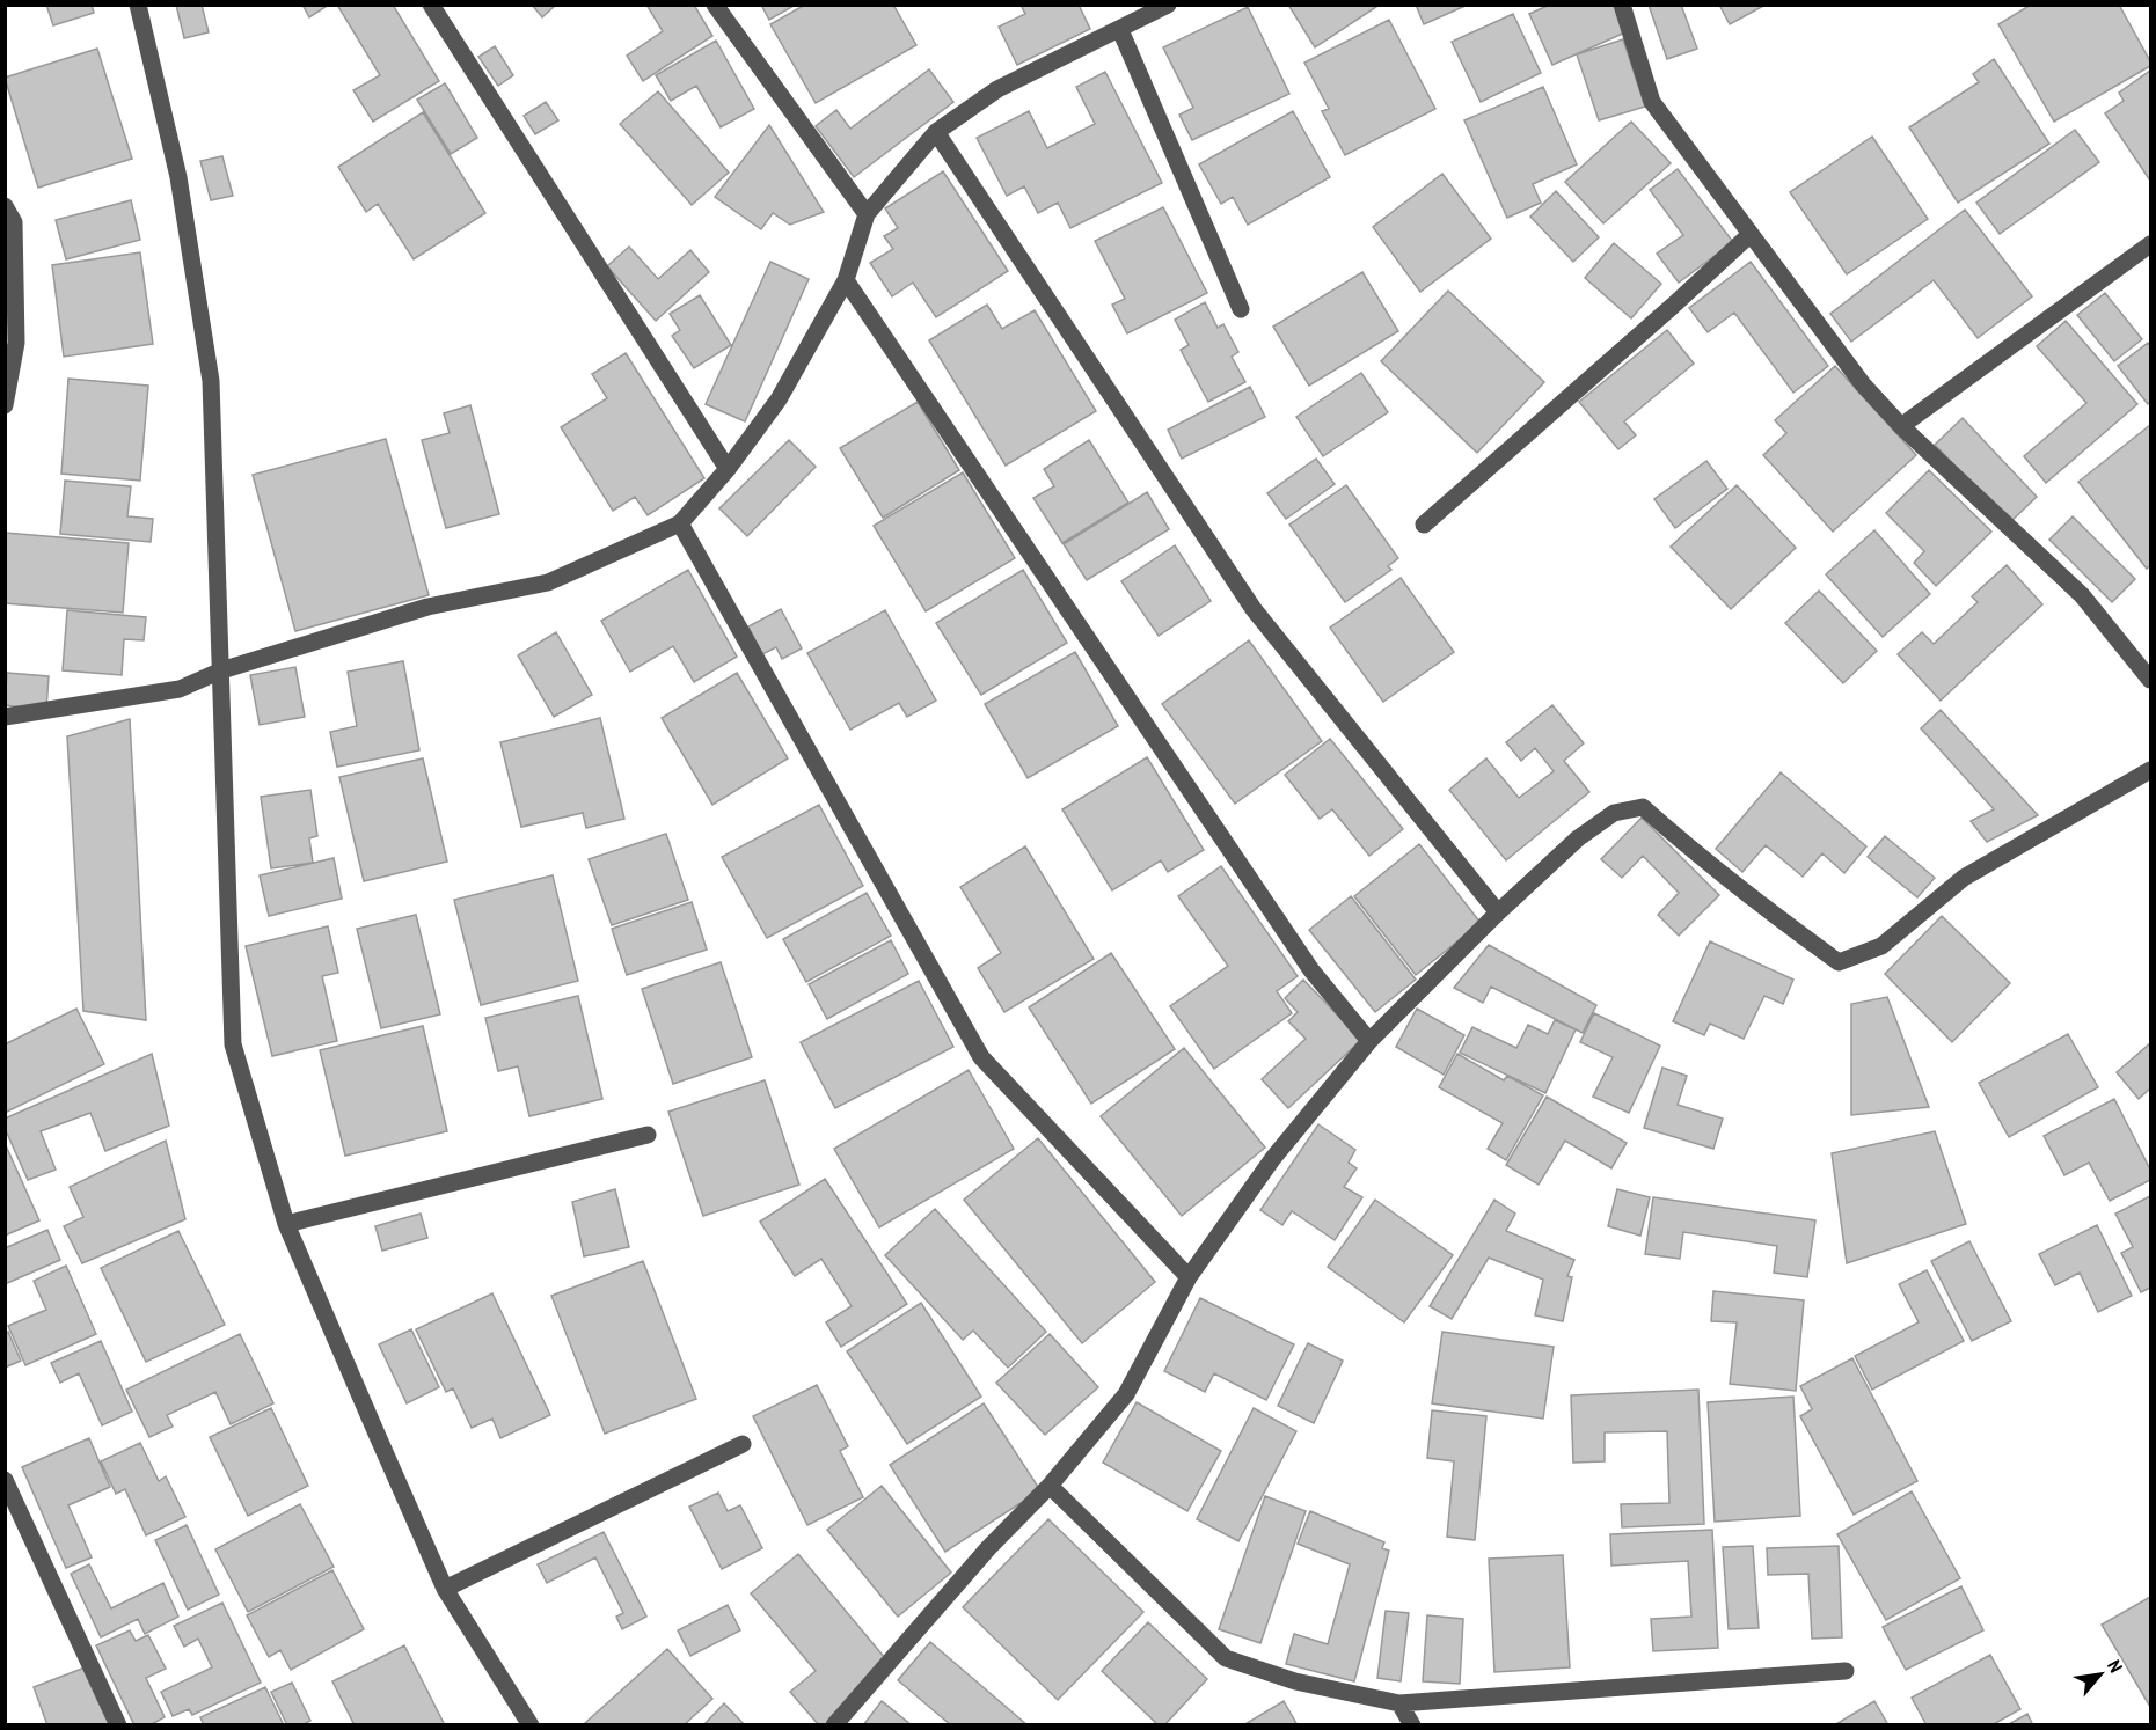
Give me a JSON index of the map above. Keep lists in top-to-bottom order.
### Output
{
  "north": "top right"
}
